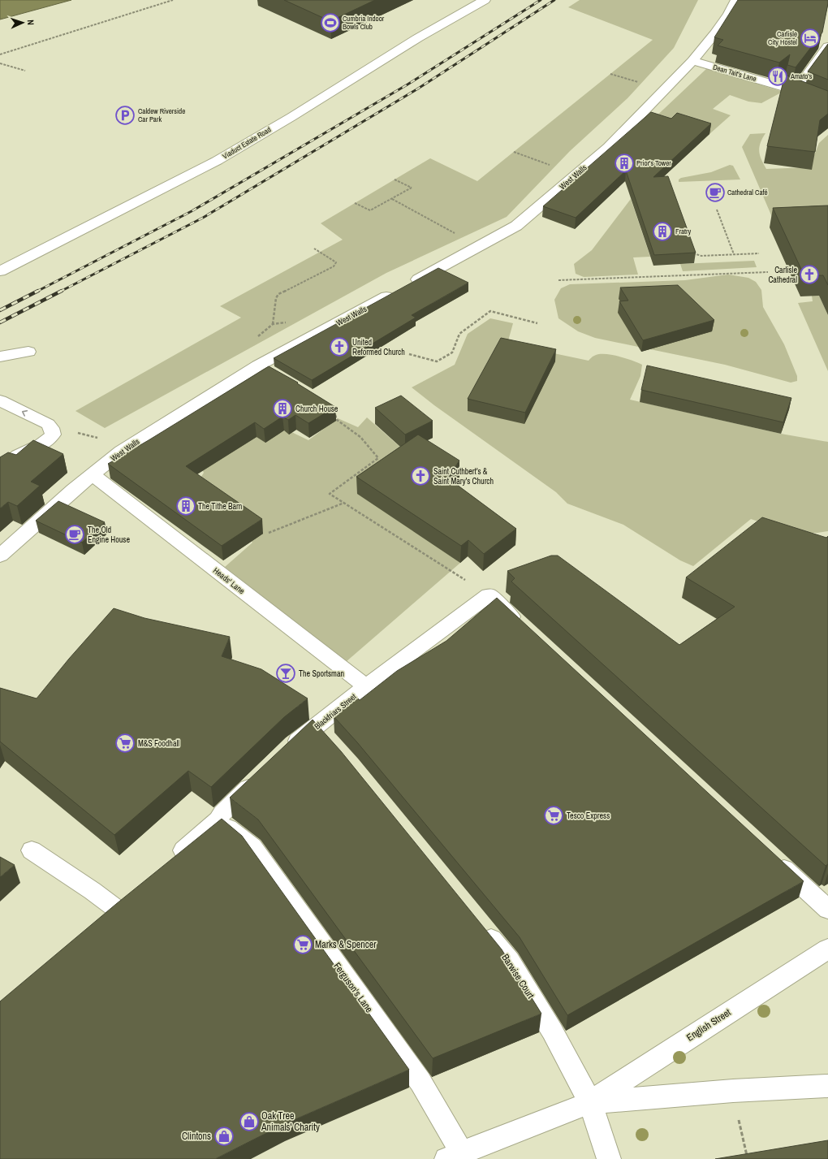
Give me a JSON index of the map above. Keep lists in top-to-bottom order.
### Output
{
  "streets": {
    "street": [
      "Dean Tait's Lane",
      "Viaduct Estate Road",
      "West Walls",
      "Heads' Lane",
      "Blackfriars Street",
      "Barwise Court",
      "Ferguson's Lane",
      "English Street"
    ]
  },
  "crossings": [
    ["Dean Tait's Lane", "West Walls"],
    ["West Walls", "Heads' Lane"],
    ["Heads' Lane", "Blackfriars Street"],
    ["Barwise Court", "English Street"],
    ["Ferguson's Lane", "English Street"]
  ],
  "places": {
    "sports": ["Cumbria Indoor Bowls Club"],
    "hotel": ["Carlisle City Hostel"],
    "restaurant": ["Amato’s"],
    "parking": ["Caldew Riverside Car Park"],
    "building": [
      "Prior's Tower",
      "Fratry",
      "Church House",
      "The Tithe Barn"
    ],
    "cafe": ["Cathedral Café", "The Old Engine House"],
    "church": ["Carlisle Cathedral", "United Reformed Church", "Saint Cuthbert's & Saint Mary's Church"],
    "bar": ["The Sportsman"],
    "supermarket": ["M&S Foodhall", "Tesco Express", "Marks & Spencer"],
    "shop": ["Oak Tree Animals' Charity", "Clintons"]
  },
  "north": "right"
}
